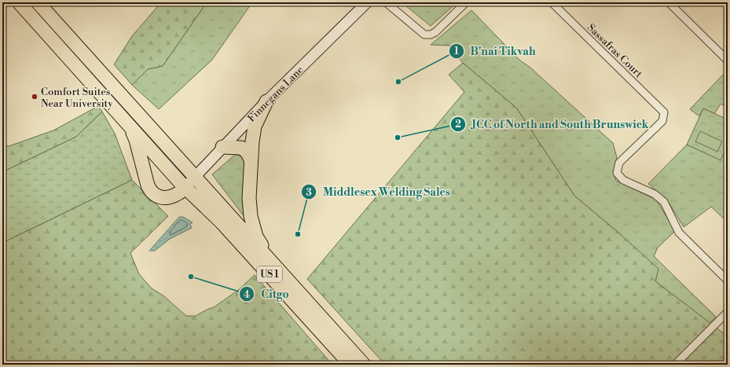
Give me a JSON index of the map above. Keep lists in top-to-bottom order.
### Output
{
  "streets": {
    "highway": ["US 1"],
    "street": ["Sassafras Court", "Finnegans Lane"]
  },
  "crossings": [
    ["Finnegans Lane", "US 1"]
  ],
  "places": [
    "B'nai Tikvah",
    "Comfort Suites Near University",
    "JCC of North and South Brunswick",
    "Middlesex Welding Sales",
    "Citgo"
  ]
}
